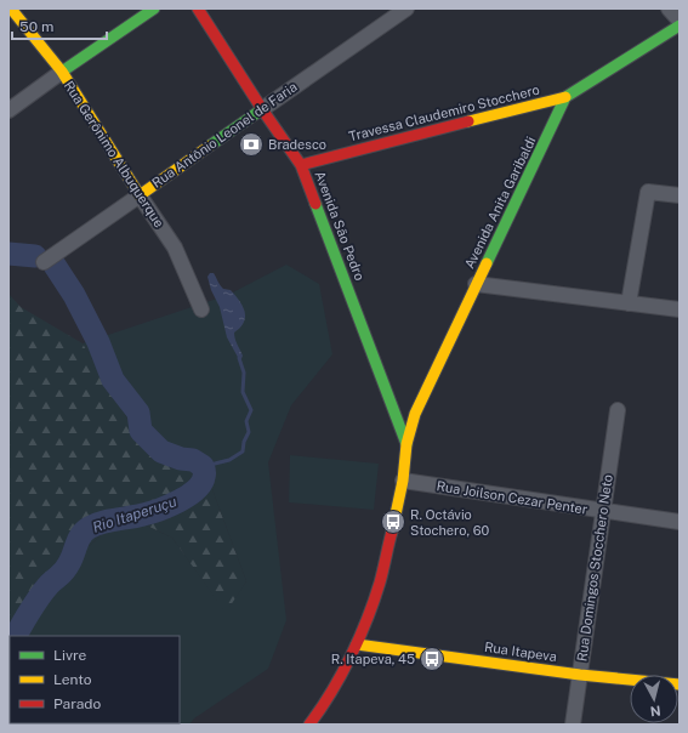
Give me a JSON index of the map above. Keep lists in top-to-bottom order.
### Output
{
  "streets": {
    "street": [
      "Travessa Claudemiro Stocchero",
      "Rua Antônio Leonel de Faria",
      "Rua Gerônimo Albuquerque",
      "Avenida Anita Garibaldi",
      "Avenida São Pedro",
      "Rua Joilson Cezar Penter",
      "Rua Domingos Stocchero Neto",
      "Rua Itapeva"
    ]
  },
  "crossings": [
    ["Travessa Claudemiro Stocchero", "Avenida Anita Garibaldi"],
    ["Travessa Claudemiro Stocchero", "Avenida São Pedro"],
    ["Rua Antônio Leonel de Faria", "Rua Gerônimo Albuquerque"],
    ["Rua Antônio Leonel de Faria", "Avenida São Pedro"],
    ["Avenida Anita Garibaldi", "Avenida São Pedro"],
    ["Avenida Anita Garibaldi", "Rua Joilson Cezar Penter"],
    ["Avenida Anita Garibaldi", "Rua Itapeva"],
    ["Rua Joilson Cezar Penter", "Rua Domingos Stocchero Neto"],
    ["Rua Domingos Stocchero Neto", "Rua Itapeva"]
  ],
  "water": ["Rio Itaperuçu"],
  "places": {
    "bank": ["Bradesco"],
    "bus stop": ["R. Octávio Stochero, 60", "R. Itapeva, 45"]
  },
  "legend": ["Livre", "Lento", "Parado"],
  "scale_bar": "50 m",
  "north": "bottom"
}
